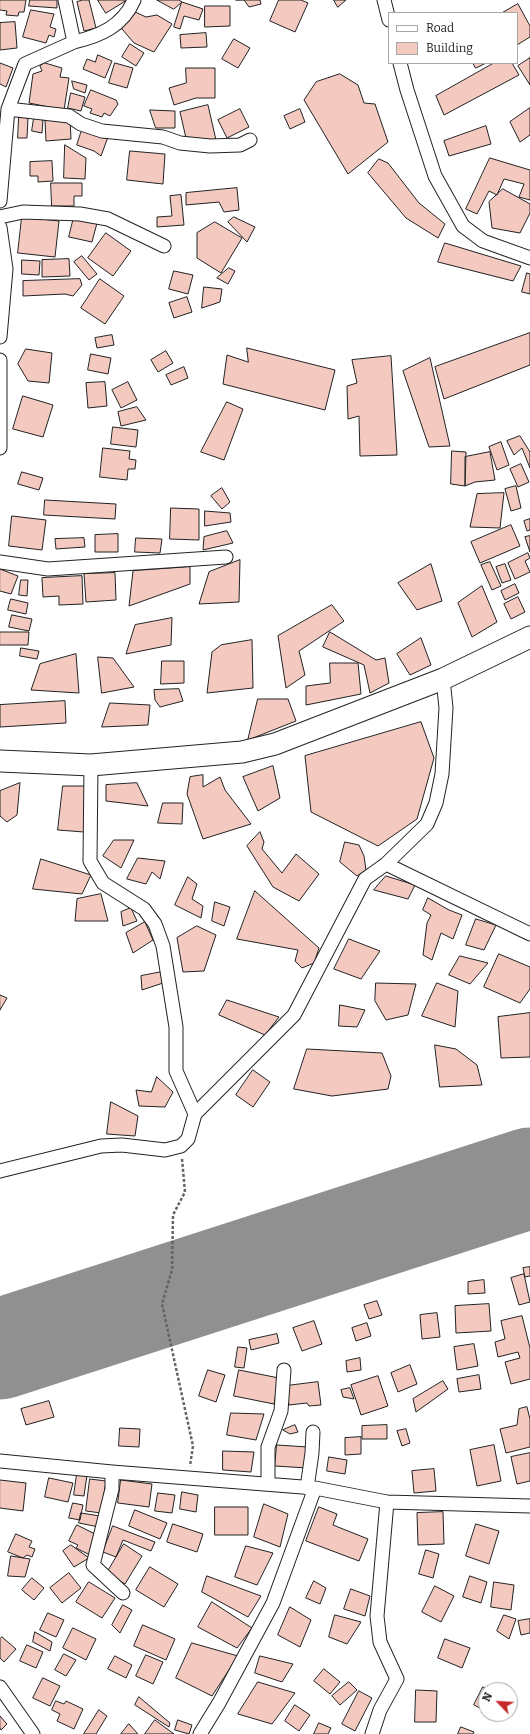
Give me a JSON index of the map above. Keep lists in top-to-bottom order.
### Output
{
  "legend": ["Road", "Building"],
  "north": "top left"
}
